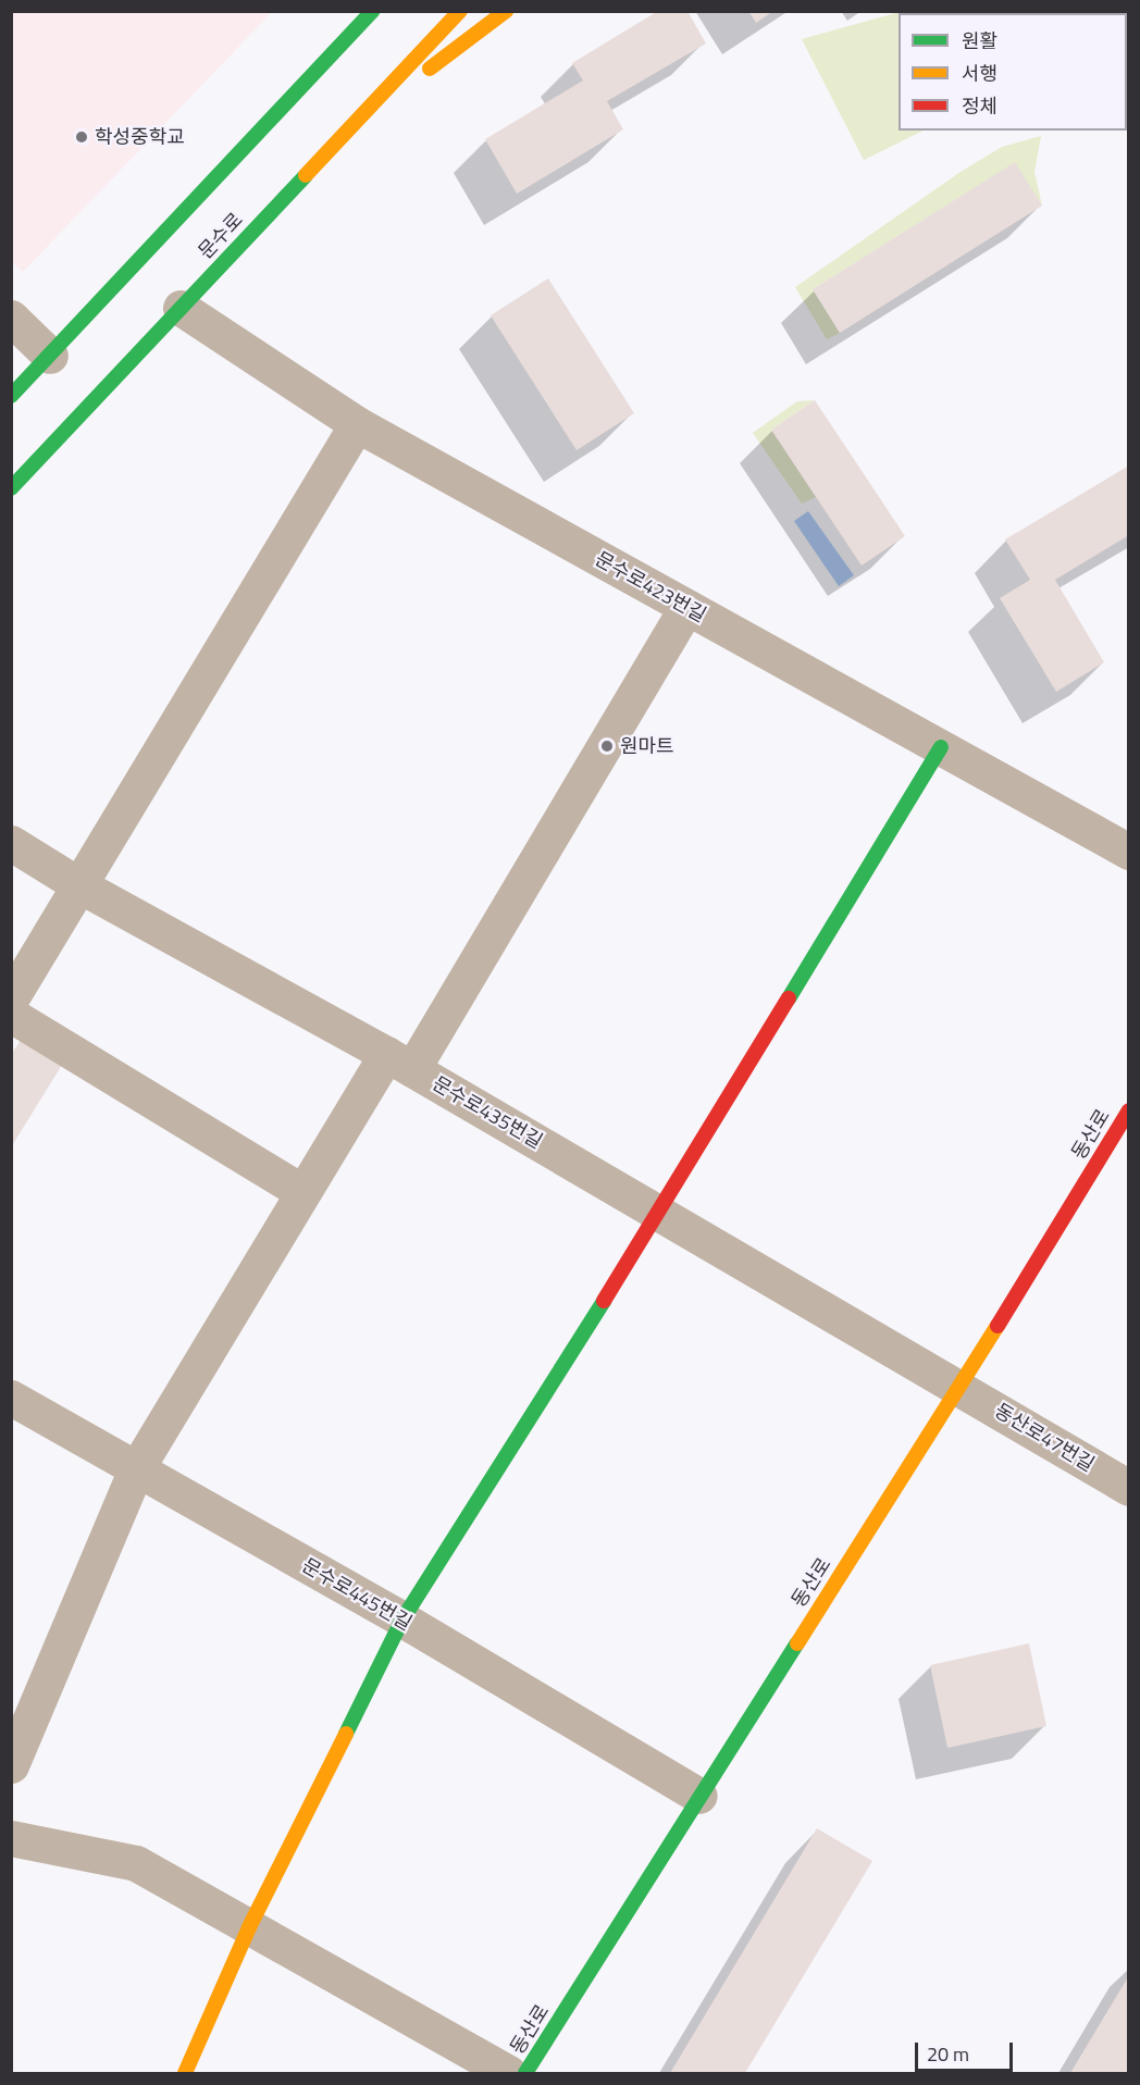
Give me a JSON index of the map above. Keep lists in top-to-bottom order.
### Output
{
  "streets": {
    "street": [
      "문수로",
      "문수로423번길",
      "문수로435번길",
      "동산로",
      "동산로47번길",
      "문수로445번길"
    ]
  },
  "crossings": [
    ["문수로", "문수로423번길"],
    ["문수로435번길", "동산로"],
    ["문수로435번길", "동산로47번길"],
    ["동산로", "동산로47번길"],
    ["동산로", "문수로445번길"]
  ],
  "places": ["학성중학교", "원마트"],
  "legend": ["원활", "서행", "정체"],
  "scale_bar": "20 m"
}
